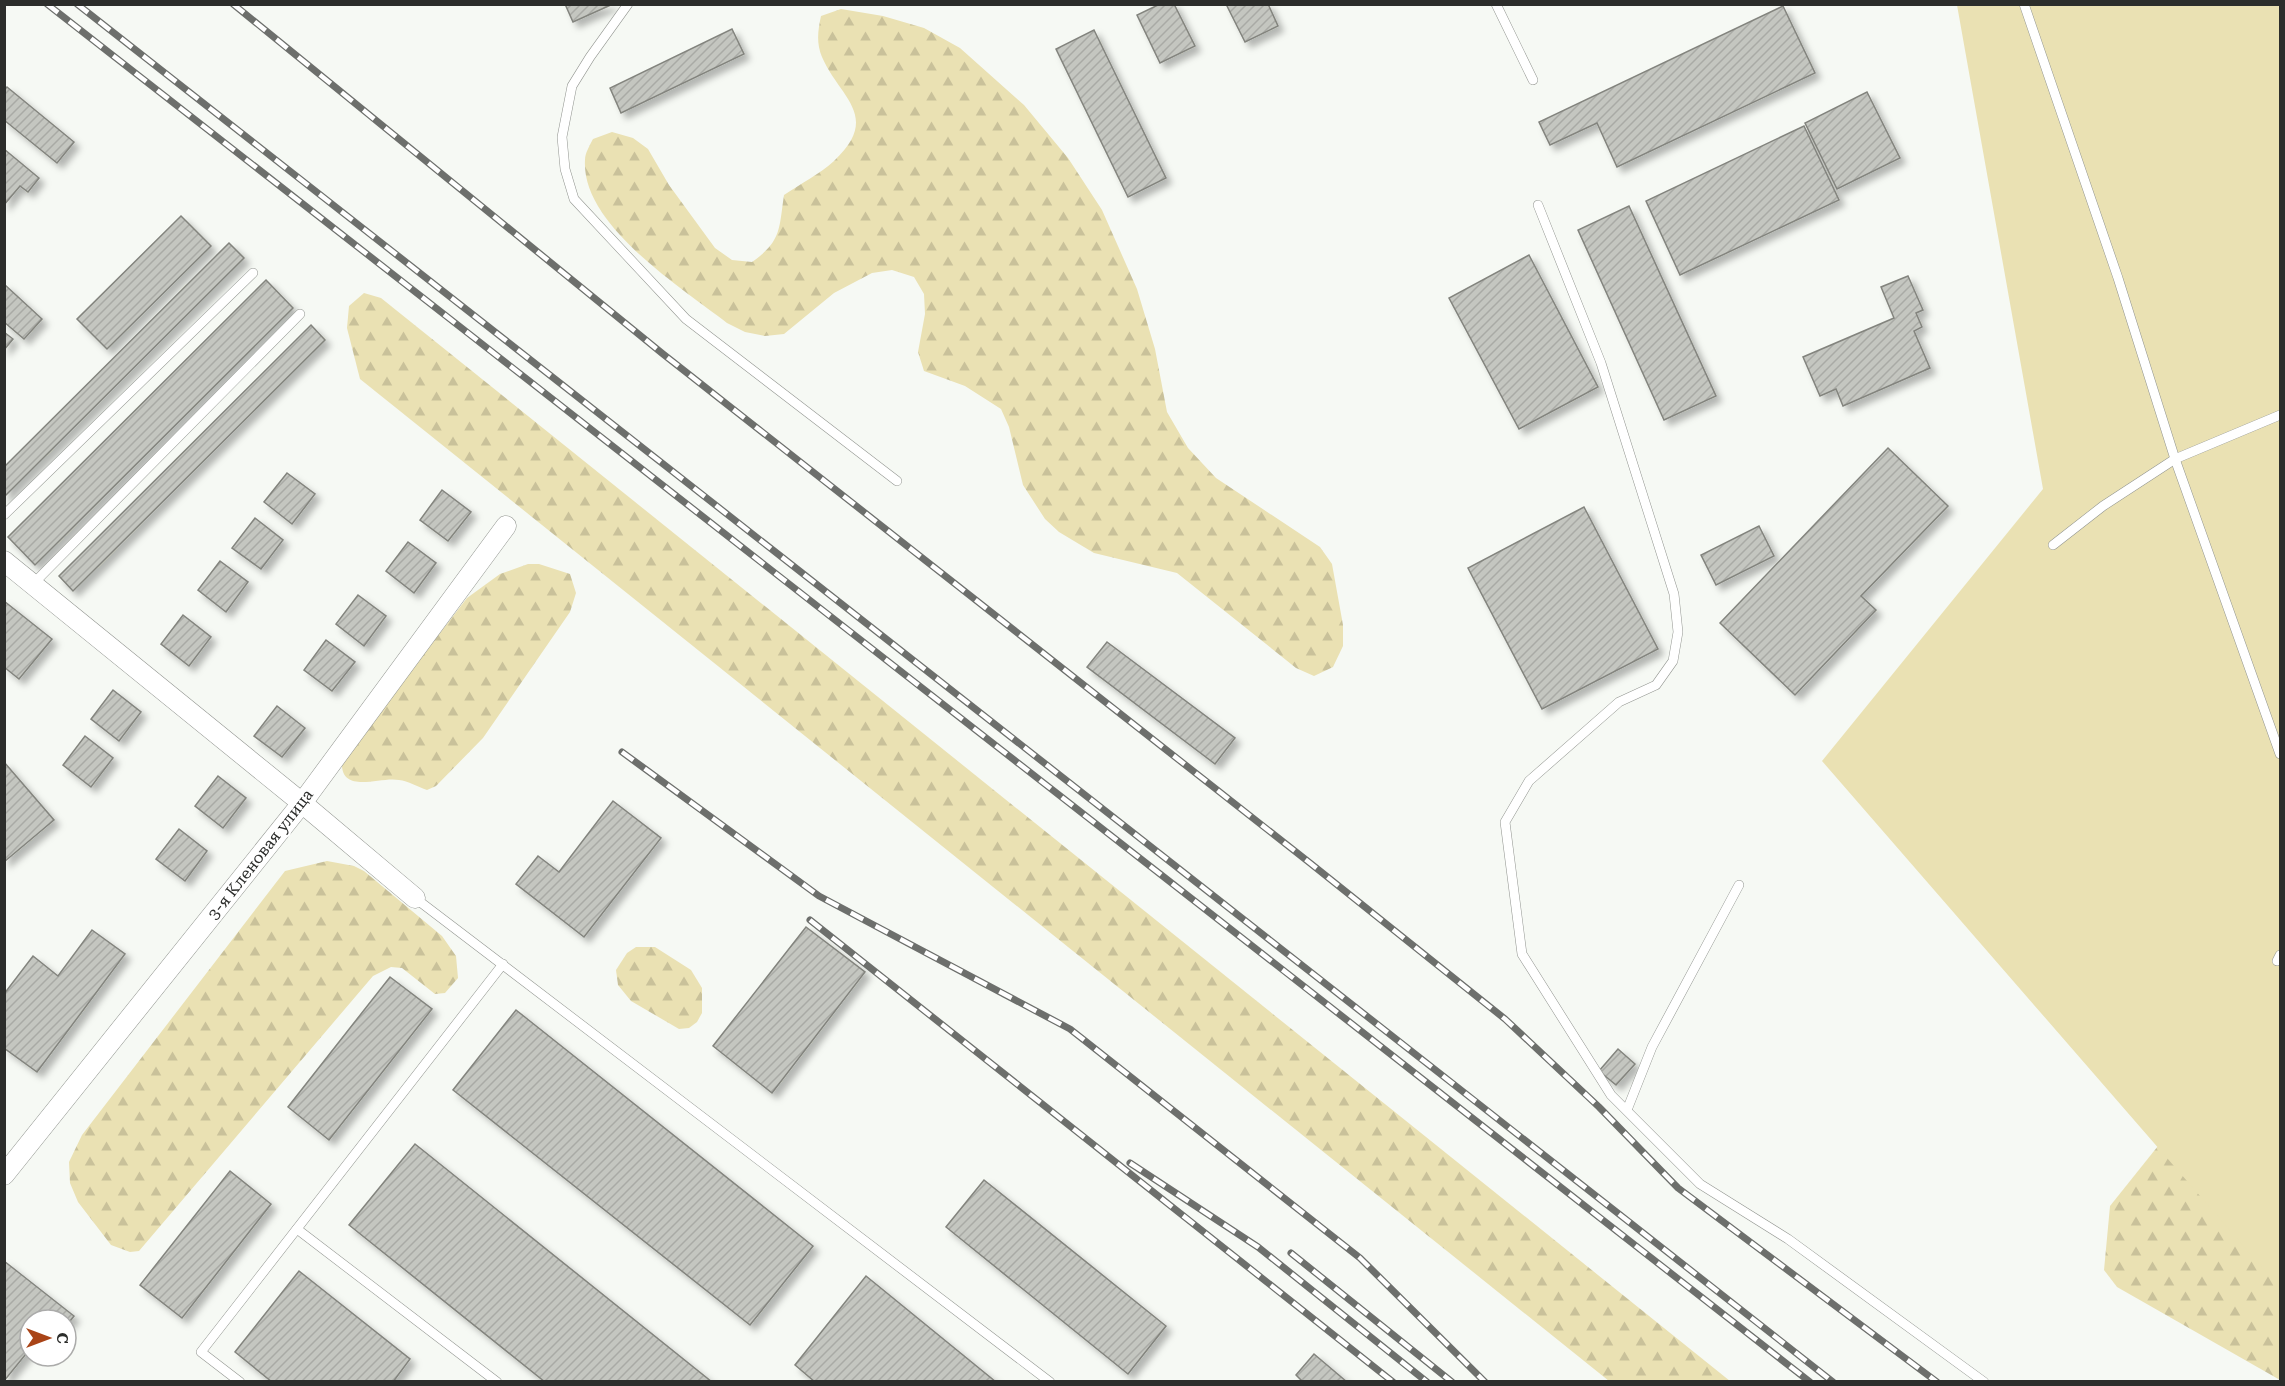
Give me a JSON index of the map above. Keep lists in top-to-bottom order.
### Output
{
  "streets": {
    "street": ["3-я Кленовая улица"]
  },
  "north": "right"
}
